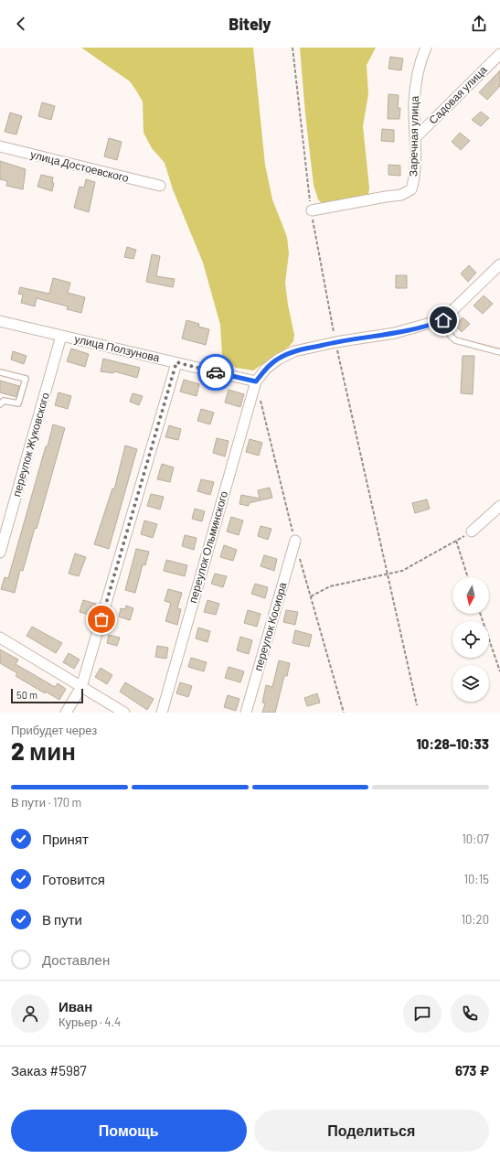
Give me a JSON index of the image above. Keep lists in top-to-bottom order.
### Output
{
  "streets": {
    "street": [
      "Садовая улица",
      "Заречная улица",
      "улица Достоевского",
      "улица Ползунова",
      "переулок Жуковского",
      "переулок Ольминского",
      "переулок Косиора"
    ]
  },
  "crossings": [
    ["Садовая улица", "Заречная улица"],
    ["улица Ползунова", "переулок Жуковского"],
    ["улица Ползунова", "переулок Ольминского"]
  ],
  "scale_bar": "50 m",
  "north": "bottom",
  "page": {
    "header": "Bitely",
    "scale": "50 m",
    "heading": ["2 мин", "Прибудет через", "10:28–10:33"],
    "panel": [
      "Иван",
      "Курьер · 4.4",
      "Заказ #5987",
      "673 ₽"
    ],
    "bar": "В пути · 170 m",
    "list": [
      ["Принят", "10:07"],
      ["Готовится", "10:15"],
      ["В пути", "10:20"],
      "Доставлен"
    ],
    "buttons": ["Помощь", "Поделиться"]
  }
}
